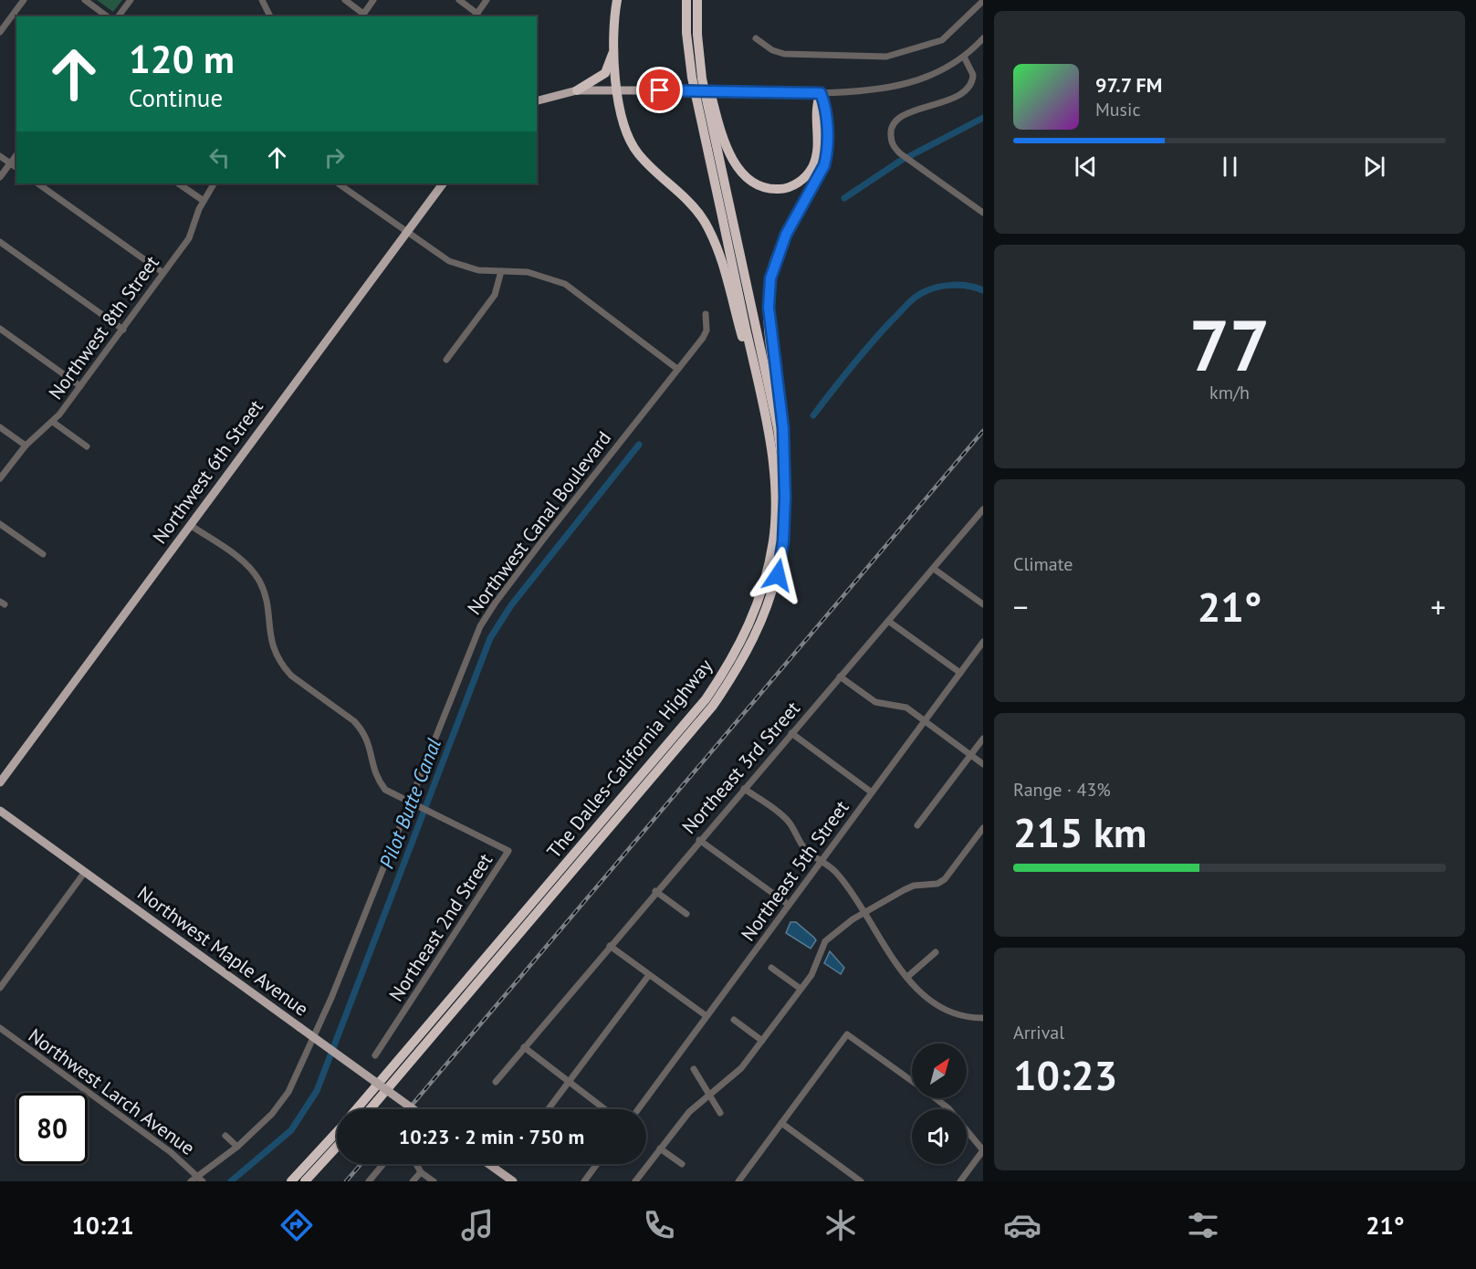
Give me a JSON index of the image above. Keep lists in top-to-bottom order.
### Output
{
  "streets": {
    "highway": ["The Dalles-California Highway"],
    "main road": ["Northwest 6th Street", "Northwest Maple Avenue"],
    "street": [
      "Northwest 8th Street",
      "Northwest Canal Boulevard",
      "Northeast 3rd Street",
      "Northeast 5th Street",
      "Northeast 2nd Street",
      "Northwest Larch Avenue"
    ]
  },
  "crossings": [
    ["Northwest 6th Street", "Northeast 2nd Street"],
    ["Northwest Canal Boulevard", "Northeast 2nd Street"],
    ["Northwest Canal Boulevard", "Northwest Larch Avenue"]
  ],
  "water": ["Pilot Butte Canal"],
  "north": "top right",
  "page": {
    "turn": ["120 m", "Continue"],
    "song": ["97.7 FM", "Music"],
    "tile": [
      ["77", "km/h"],
      "Climate",
      ["Range · 43%", "215 km"],
      ["Arrival", "10:23"]
    ],
    "heat": ["−", "21°", "+"],
    "limit": "80",
    "trip": "10:23 · 2 min · 750 m",
    "tabs": ["10:21", "21°"]
  }
}
